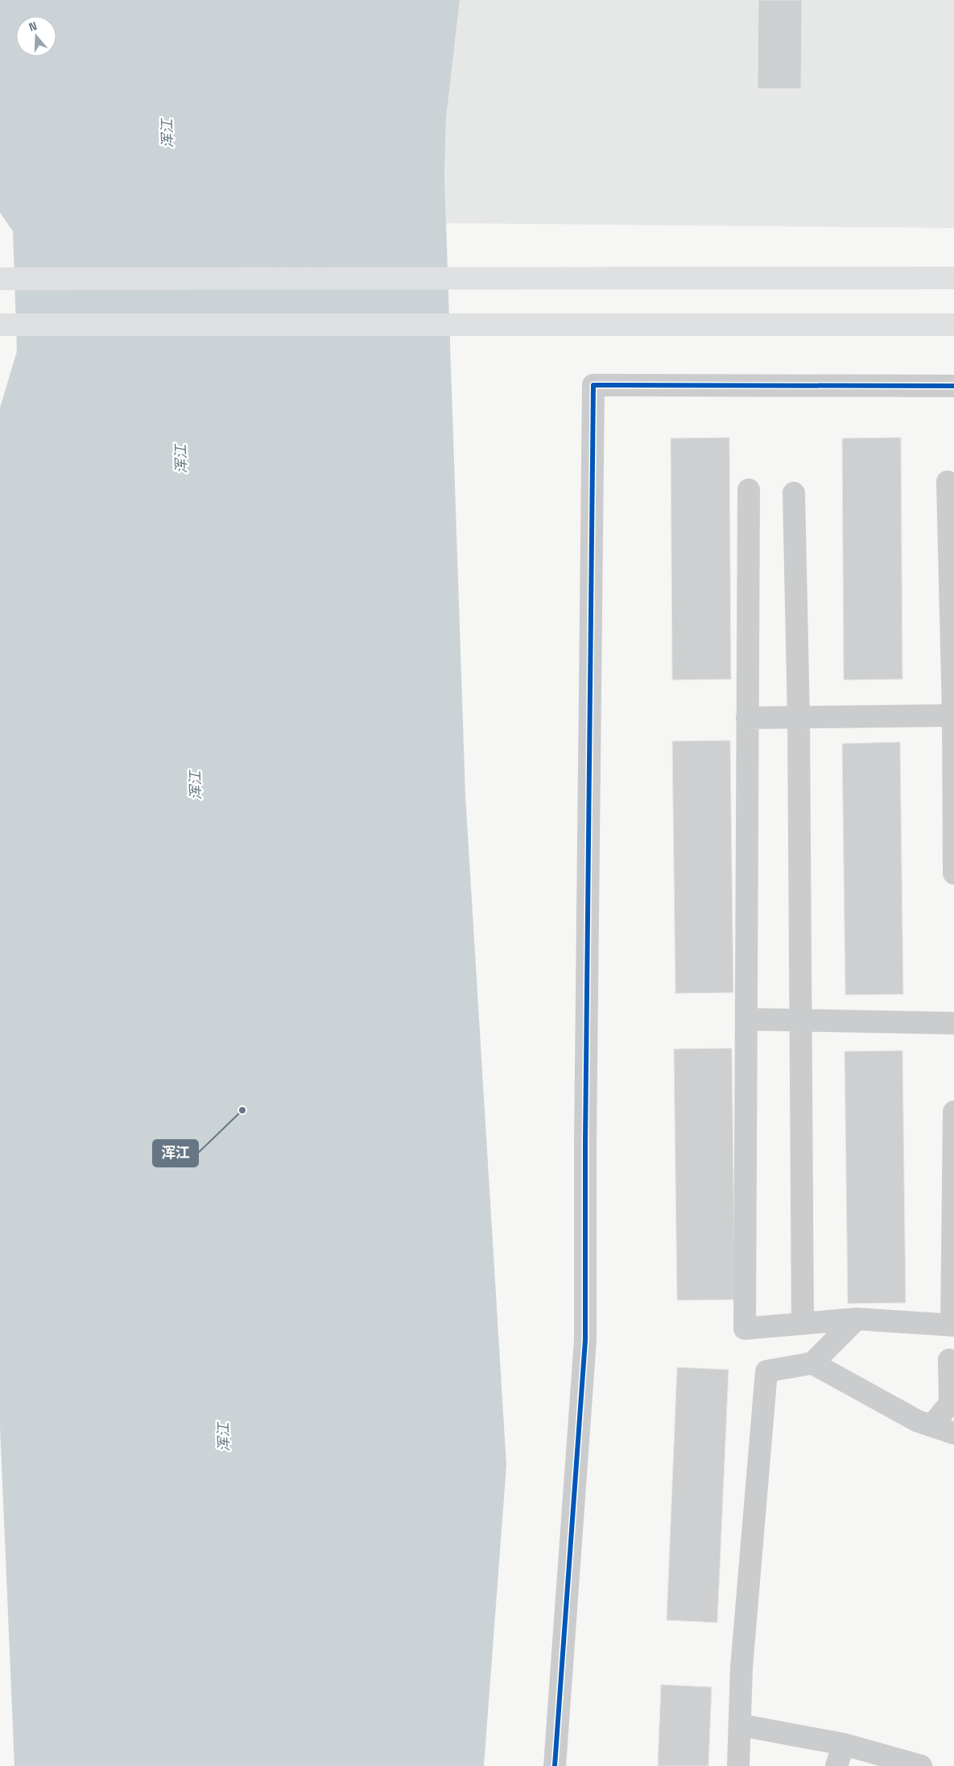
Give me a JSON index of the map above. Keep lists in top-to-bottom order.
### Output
{
  "water": ["浑江"],
  "places": ["浑江"],
  "north": "top"
}
